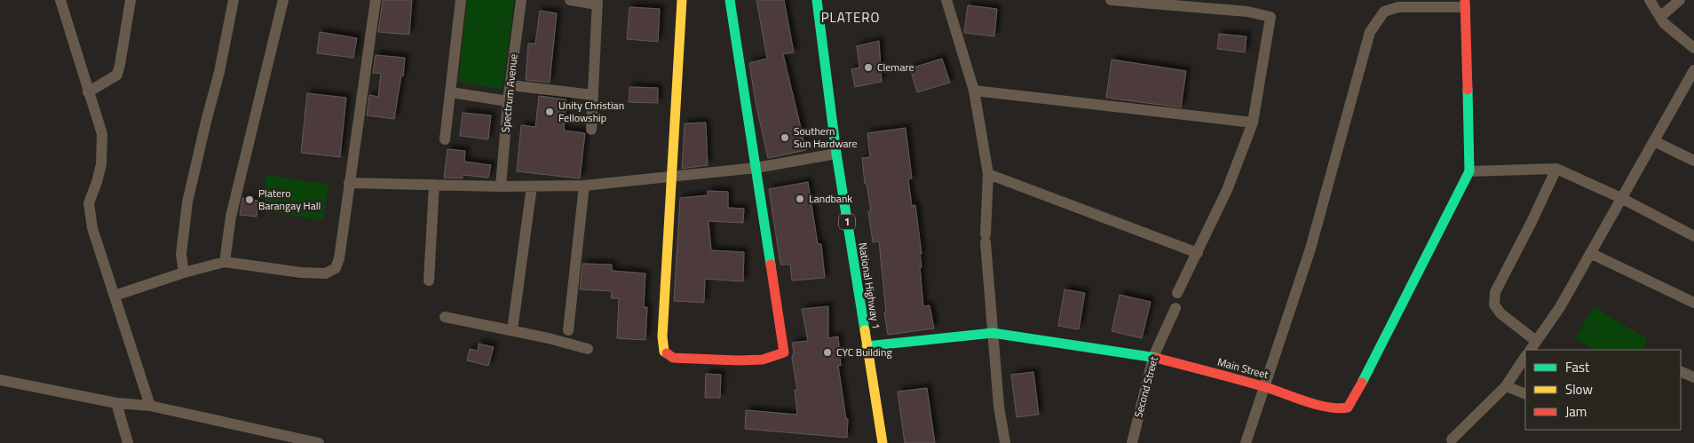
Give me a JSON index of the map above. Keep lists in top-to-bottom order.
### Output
{
  "streets": {
    "main road": ["1", "National Highway 1", "Main Street"],
    "street": ["Spectrum Avenue", "Second Street"]
  },
  "crossings": [
    ["National Highway 1", "Main Street"],
    ["Main Street", "Second Street"]
  ],
  "districts": ["PLATERO"],
  "places": [
    "Clemare",
    "Unity Christian Fellowship",
    "Southern Sun Hardware",
    "Landbank",
    "Platero Barangay Hall",
    "CYC Building"
  ],
  "legend": ["Fast", "Slow", "Jam"]
}
